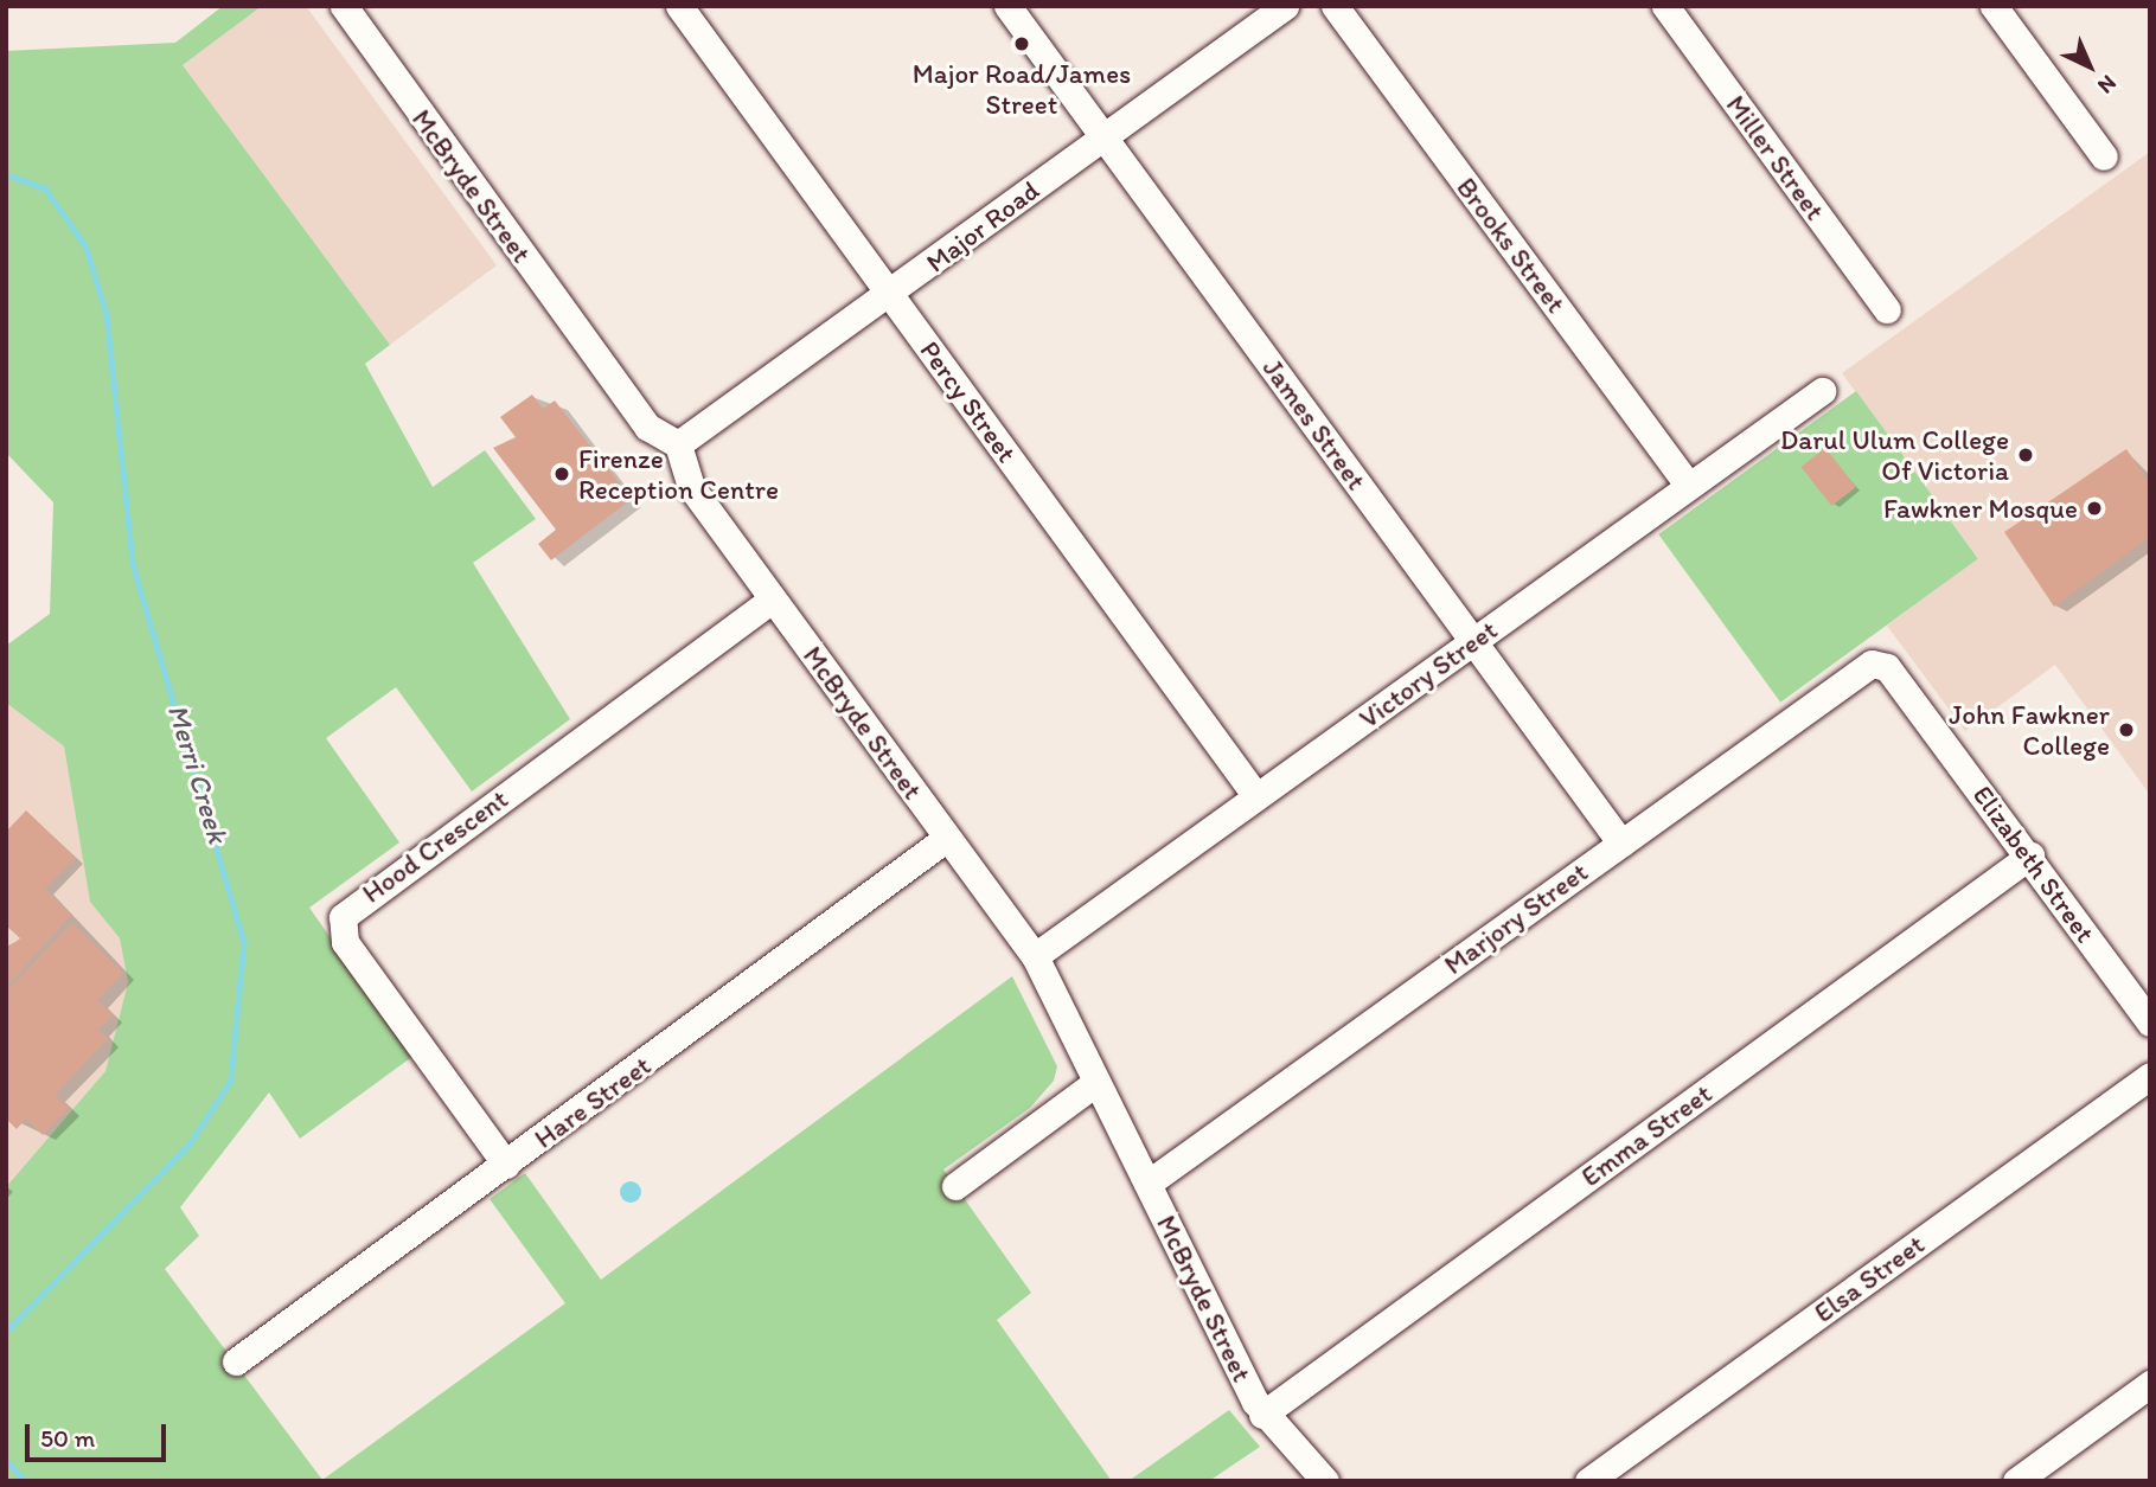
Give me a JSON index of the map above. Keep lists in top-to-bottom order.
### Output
{
  "streets": {
    "street": [
      "Miller Street",
      "McBryde Street",
      "Major Road",
      "Brooks Street",
      "Percy Street",
      "James Street",
      "Victory Street",
      "Hood Crescent",
      "Elizabeth Street",
      "Marjory Street",
      "Hare Street",
      "Emma Street",
      "Elsa Street"
    ]
  },
  "crossings": [
    ["McBryde Street", "Major Road"],
    ["McBryde Street", "Victory Street"],
    ["McBryde Street", "Hood Crescent"],
    ["McBryde Street", "Marjory Street"],
    ["McBryde Street", "Hare Street"],
    ["McBryde Street", "Emma Street"],
    ["Major Road", "Percy Street"],
    ["Major Road", "James Street"],
    ["Brooks Street", "Victory Street"],
    ["Percy Street", "Victory Street"],
    ["James Street", "Victory Street"],
    ["James Street", "Marjory Street"],
    ["Hood Crescent", "Hare Street"],
    ["Elizabeth Street", "Marjory Street"],
    ["Elizabeth Street", "Emma Street"]
  ],
  "water": ["Merri Creek"],
  "places": [
    "Major Road/James Street",
    "Darul Ulum College Of Victoria",
    "Firenze Reception Centre",
    "Fawkner Mosque",
    "John Fawkner College"
  ],
  "scale_bar": "50 m",
  "north": "bottom right"
}
